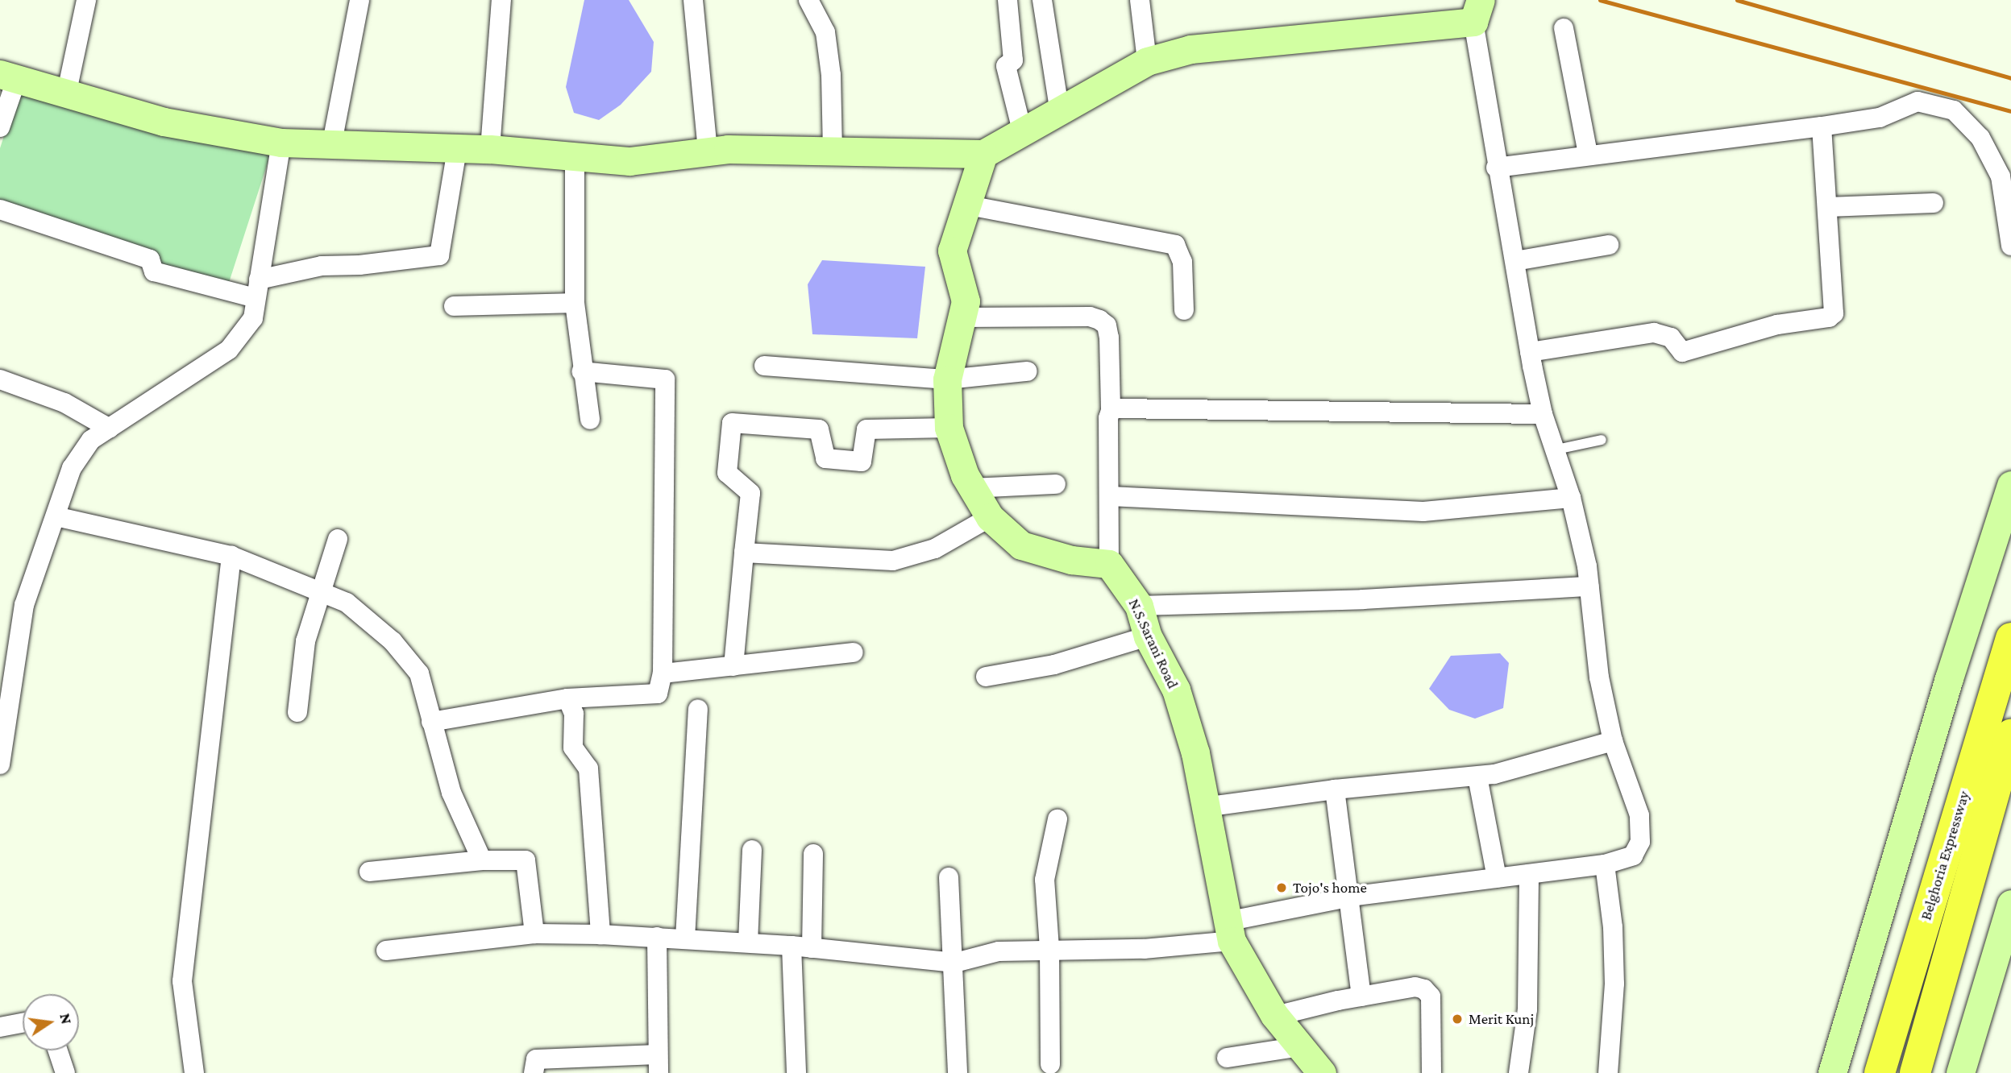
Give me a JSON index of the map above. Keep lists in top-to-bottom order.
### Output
{
  "streets": {
    "highway": ["Belghoria Expressway"],
    "street": ["N.S.Sarani Road"]
  },
  "places": ["Tojo's home", "Merit Kunj"],
  "north": "right"
}
